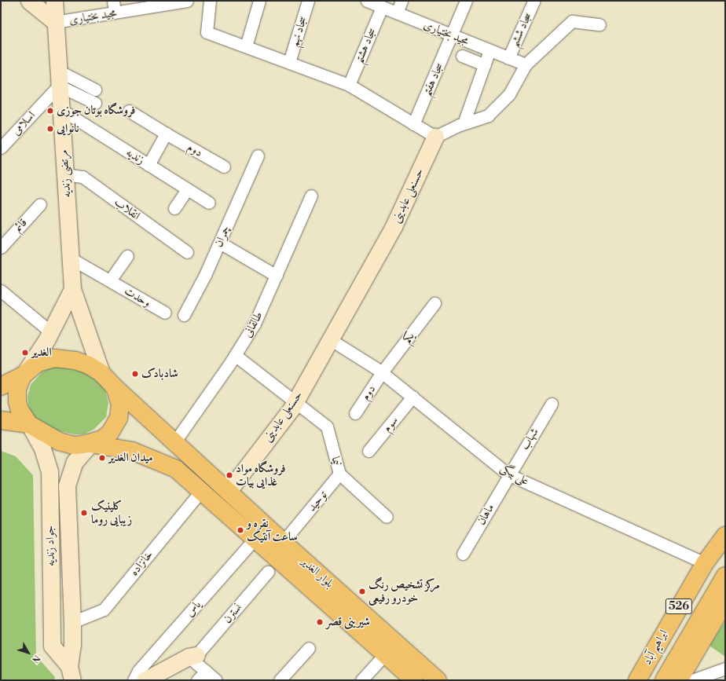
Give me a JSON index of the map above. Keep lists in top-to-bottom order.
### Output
{
  "streets": {
    "main road": [
      "مرتضی زندیه",
      "حسنعلی عابدینی",
      "جواد زندیه",
      "بلوار الغدیر",
      "526",
      "ابراهیم آباد"
    ],
    "street": [
      "مجید بختیاری",
      "سجاد ششم",
      "سجاد نهم",
      "سجاد هشتم",
      "سجاد هفتم",
      "اسلامی",
      "دوم",
      "زندیه",
      "انقلاب",
      "قائم",
      "چمران",
      "وحدت",
      "طالقانی",
      "یکم",
      "سوم",
      "شهاب",
      "نیما",
      "علی بیگی",
      "توحید",
      "ماهان",
      "خانزاده",
      "یاس",
      "نسترن"
    ]
  },
  "crossings": [
    ["مجید بختیاری", "سجاد ششم"],
    ["مجید بختیاری", "سجاد هشتم"],
    ["مجید بختیاری", "سجاد هفتم"],
    ["مجید بختیاری", "مرتضی زندیه"],
    ["اسلامی", "مرتضی زندیه"],
    ["دوم", "یکم"],
    ["دوم", "علی بیگی"],
    ["زندیه", "مرتضی زندیه"],
    ["مرتضی زندیه", "انقلاب"],
    ["مرتضی زندیه", "وحدت"],
    ["حسنعلی عابدینی", "نیما"],
    ["حسنعلی عابدینی", "علی بیگی"],
    ["حسنعلی عابدینی", "بلوار الغدیر"],
    ["طالقانی", "نیما"],
    ["طالقانی", "بلوار الغدیر"],
    ["یکم", "علی بیگی"],
    ["سوم", "علی بیگی"],
    ["شهاب", "علی بیگی"],
    ["شهاب", "ماهان"],
    ["نیما", "توحید"],
    ["علی بیگی", "ماهان"],
    ["علی بیگی", "ابراهیم آباد"],
    ["توحید", "بلوار الغدیر"],
    ["جواد زندیه", "خانزاده"],
    ["جواد زندیه", "بلوار الغدیر"],
    ["خانزاده", "بلوار الغدیر"],
    ["بلوار الغدیر", "یاس"]
  ],
  "places": [
    "فروشگاه بوتان جوزی",
    "نانوایی",
    "الغدیر",
    "شادبادک",
    "میدان الغدیر",
    "فروشگاه مواد غذایی بیات",
    "کلینیک زیبایی روما",
    "نقره و ساعت آنتیک",
    "مرکز تشخیص رنگ خودرو رفیعی",
    "شیرینی قصر"
  ],
  "north": "bottom right"
}
